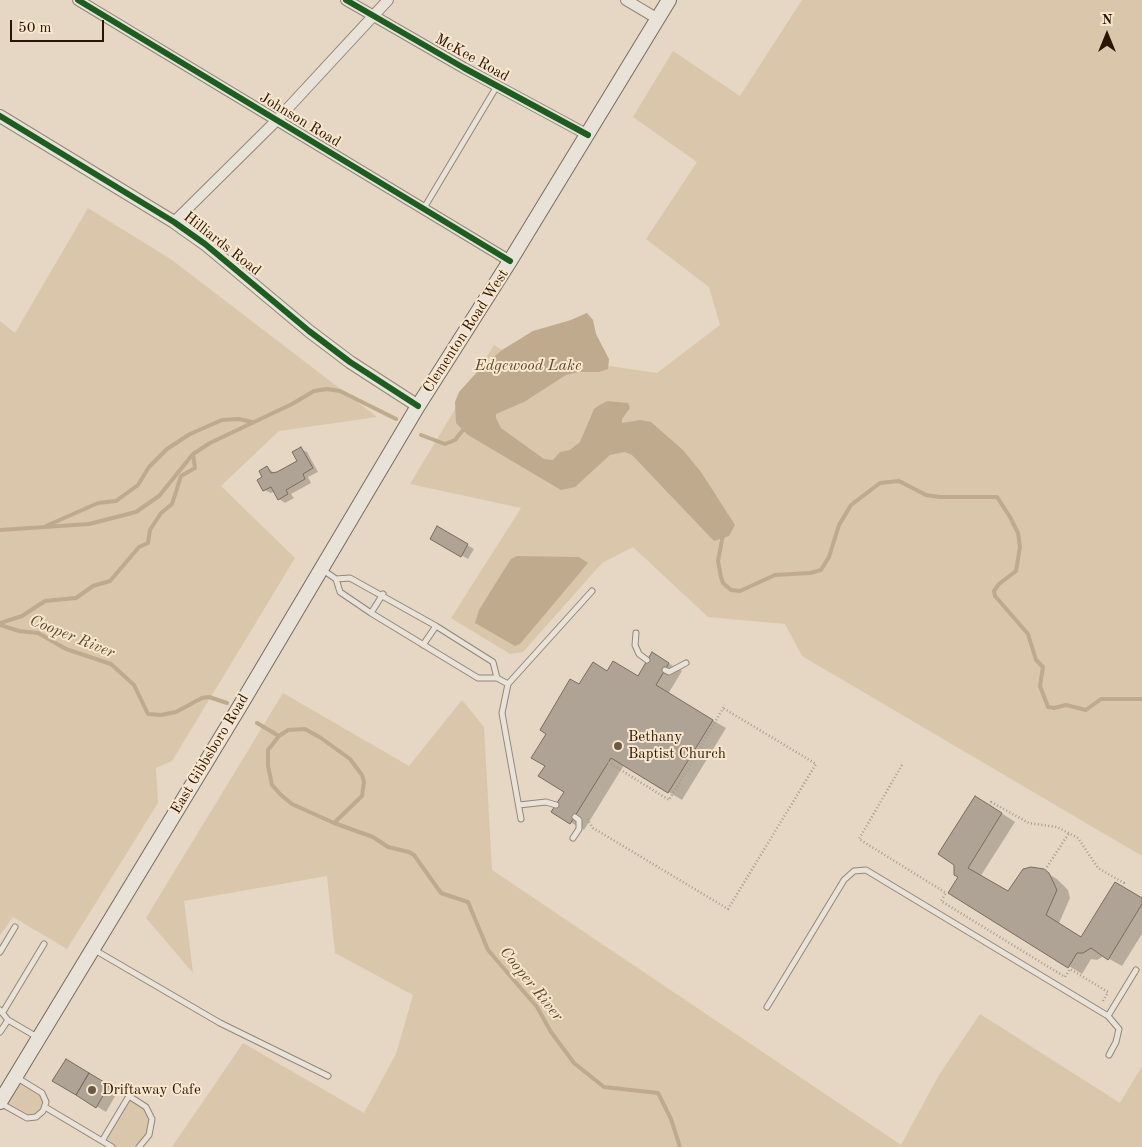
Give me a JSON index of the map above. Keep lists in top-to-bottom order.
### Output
{
  "streets": {
    "main road": ["Clementon Road West", "East Gibbsboro Road"],
    "street": ["McKee Road", "Johnson Road", "Hilliards Road"]
  },
  "crossings": [
    ["McKee Road", "Clementon Road West"],
    ["Johnson Road", "Clementon Road West"],
    ["Hilliards Road", "Clementon Road West"],
    ["Hilliards Road", "East Gibbsboro Road"],
    ["Clementon Road West", "East Gibbsboro Road"]
  ],
  "water": ["Edgewood Lake", "Cooper River"],
  "places": ["Bethany Baptist Church", "Driftaway Cafe"],
  "scale_bar": "50 m",
  "north": "top"
}
